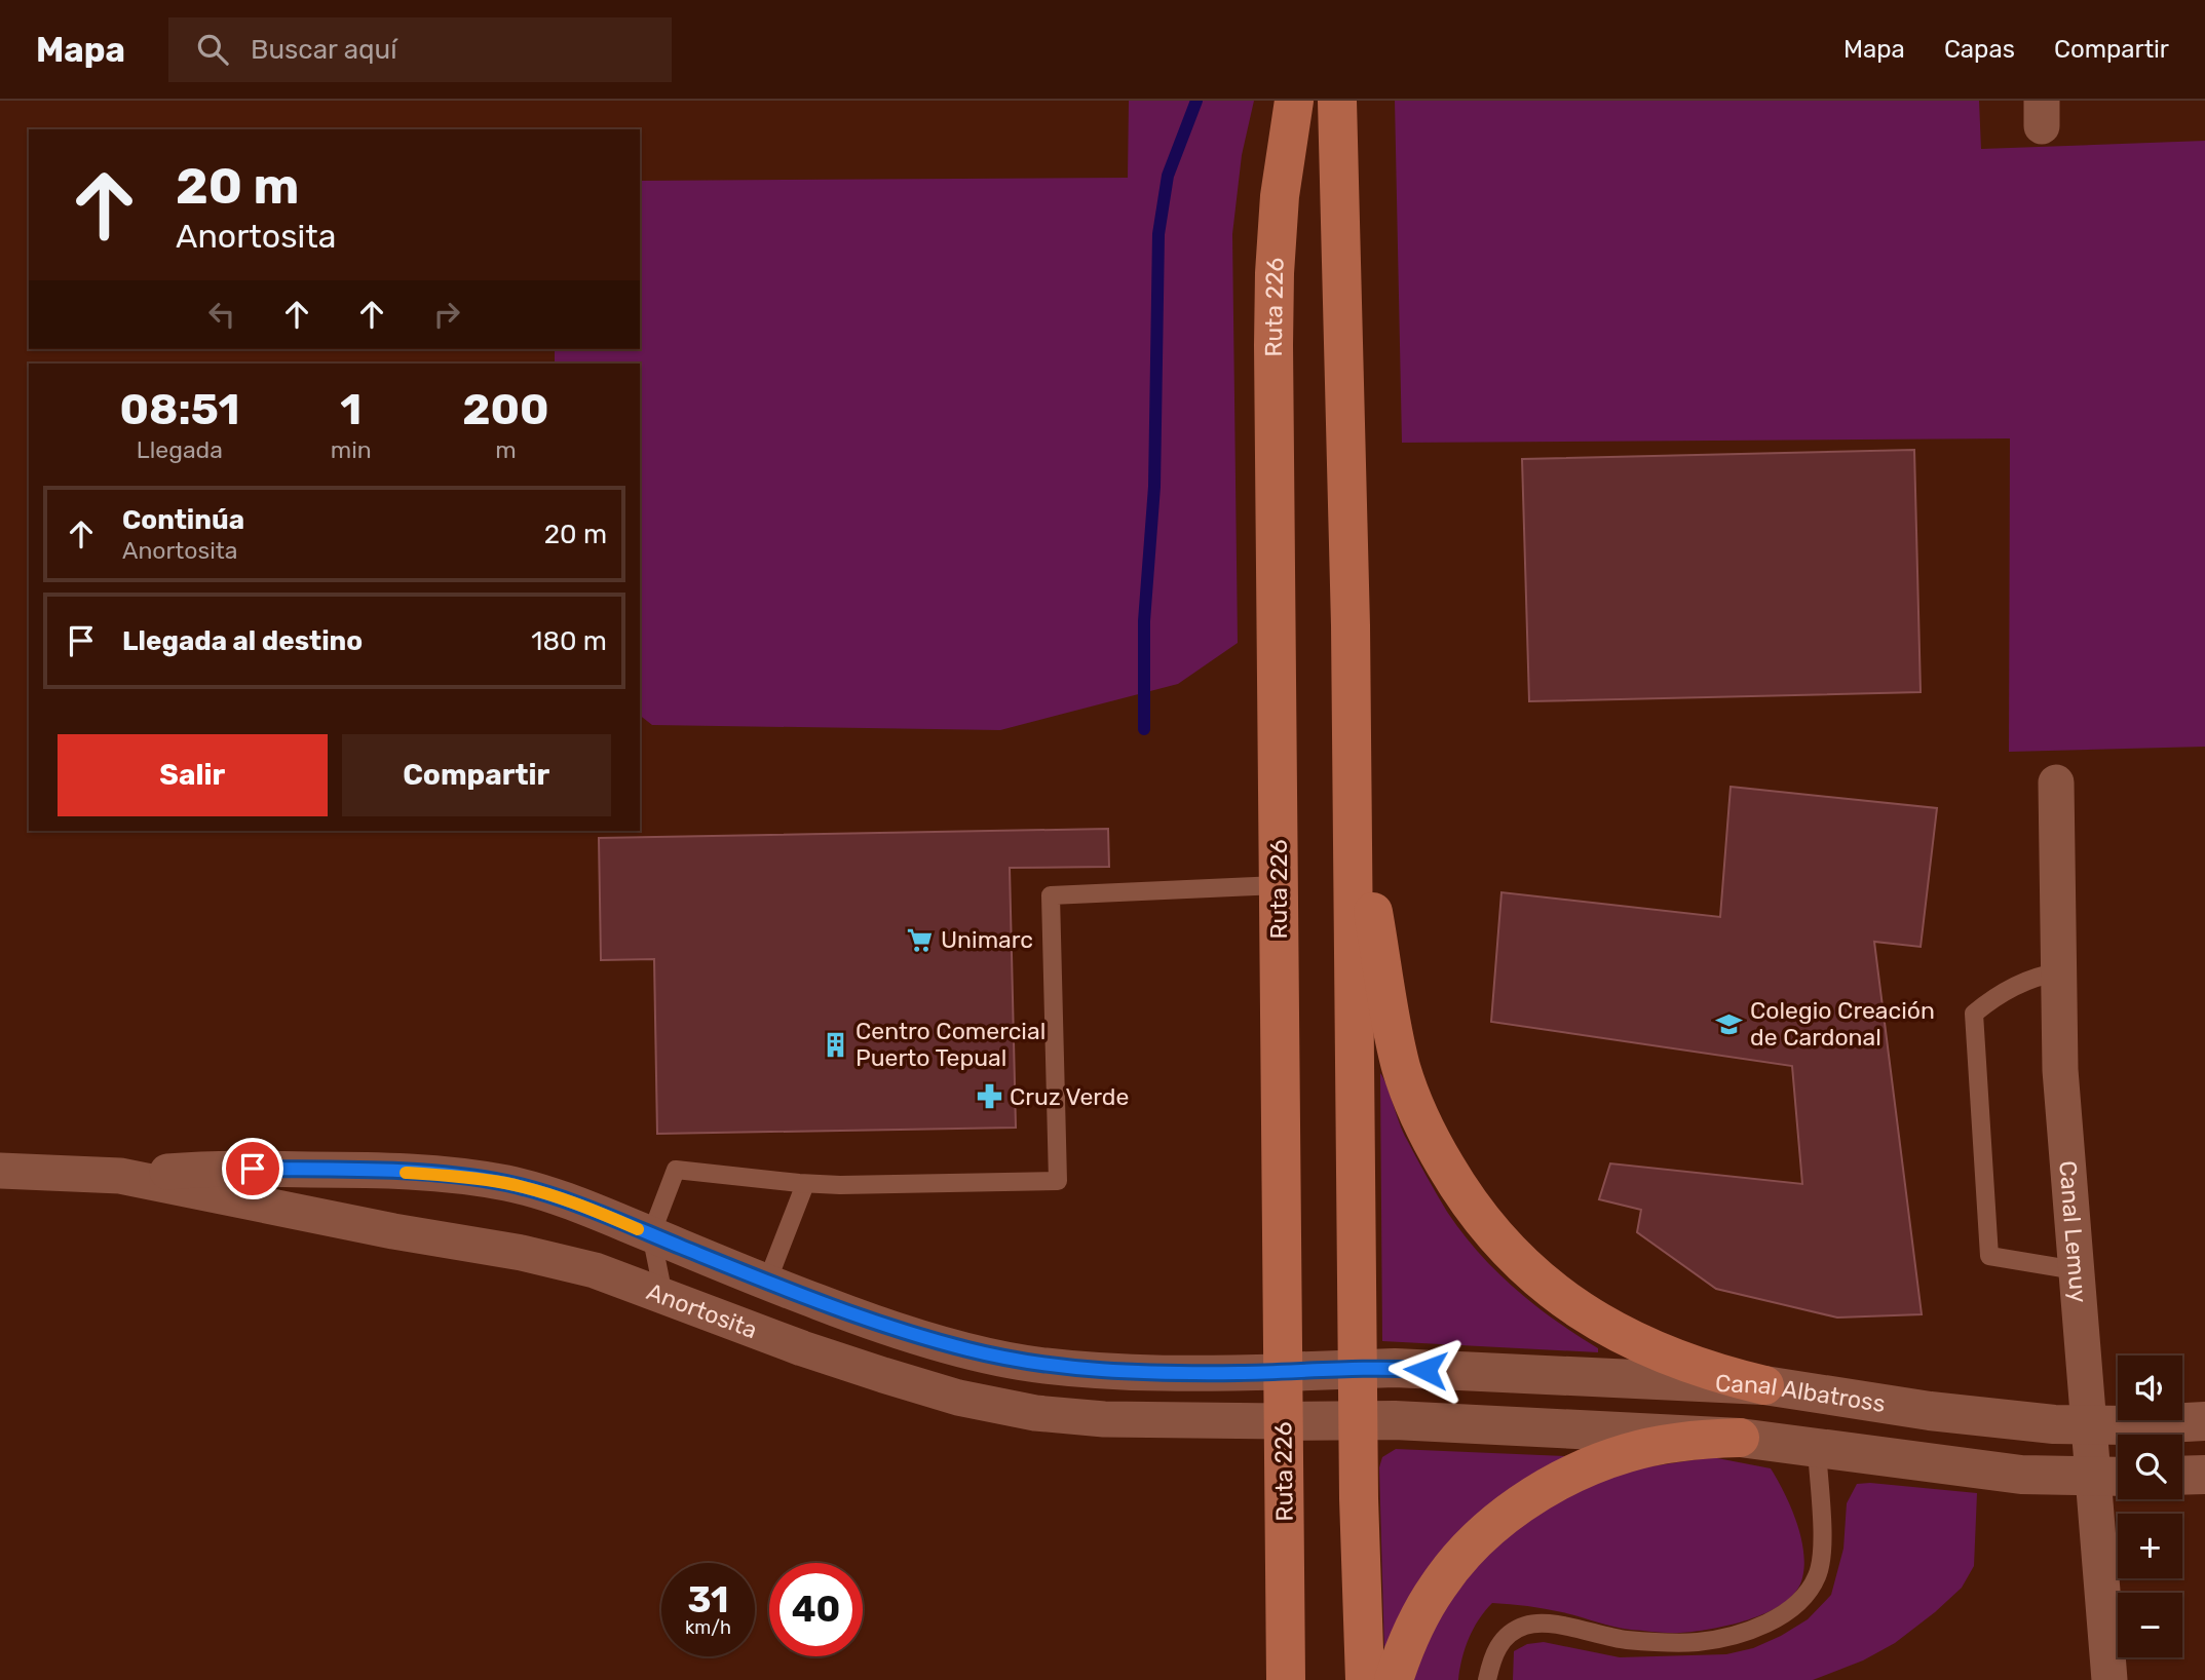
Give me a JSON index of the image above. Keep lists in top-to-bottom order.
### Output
{
  "streets": {
    "main road": ["Ruta 226"],
    "street": ["Canal Lemuy", "Anortosita", "Canal Albatross"]
  },
  "crossings": [
    ["Ruta 226", "Anortosita"],
    ["Ruta 226", "Canal Albatross"],
    ["Canal Lemuy", "Canal Albatross"],
    ["Anortosita", "Canal Albatross"]
  ],
  "places": {
    "supermarket": ["Unimarc"],
    "school or university": ["Colegio Creación de Cardonal"],
    "building": ["Centro Comercial Puerto Tepual"],
    "pharmacy": ["Cruz Verde"]
  },
  "page": {
    "header": "Mapa",
    "search": "Buscar aquí",
    "nav": ["Mapa", "Capas", "Compartir"],
    "turn": ["20 m", "Anortosita"],
    "eta": [
      "08:51",
      "Llegada",
      "1",
      "min",
      "200",
      "m"
    ],
    "list": [
      {
        "name": "Continúa",
        "note": "Anortosita",
        "value": "20 m"
      },
      {
        "name": "Llegada al destino",
        "value": "180 m"
      }
    ],
    "buttons": ["Salir", "Compartir"],
    "map_buttons": ["+", "−"],
    "speed": "31 km/h",
    "limit": "40"
  }
}
